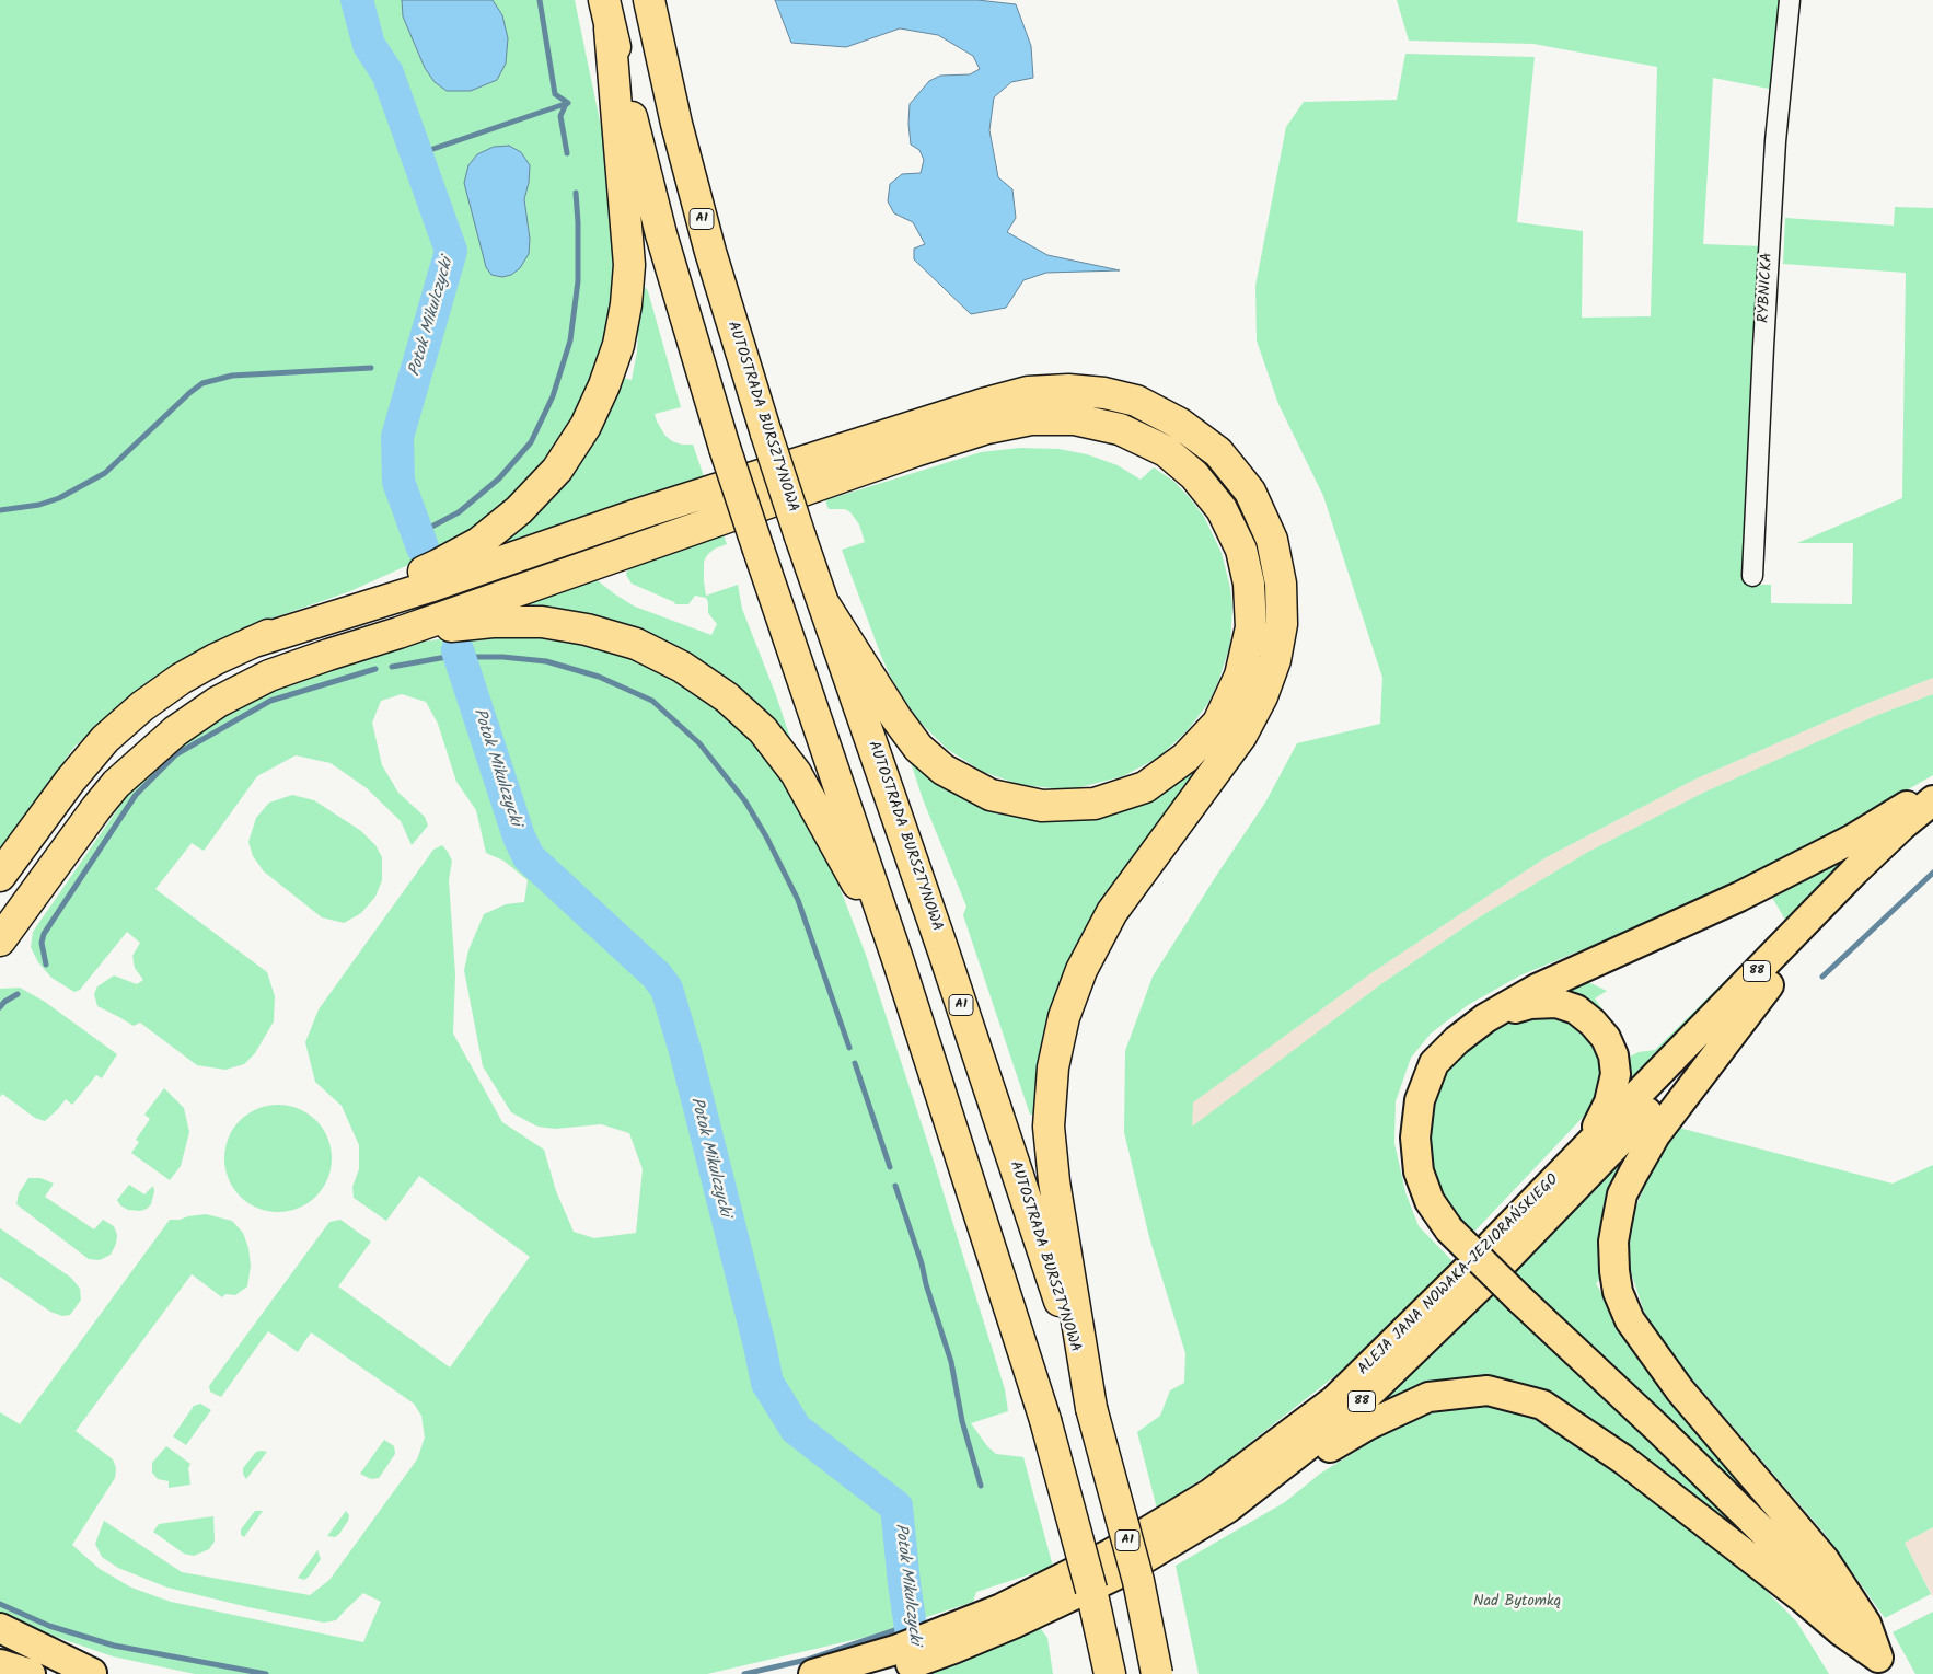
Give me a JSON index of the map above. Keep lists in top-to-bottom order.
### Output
{
  "streets": {
    "highway": ["A1", "AUTOSTRADA BURSZTYNOWA"],
    "main road": ["88", "ALEJA JANA NOWAKA-JEZIORAŃSKIEGO"],
    "street": ["RYBNICKA"]
  },
  "water": ["Potok Mikulczycki"],
  "parks": ["Nad Bytomką"]
}
